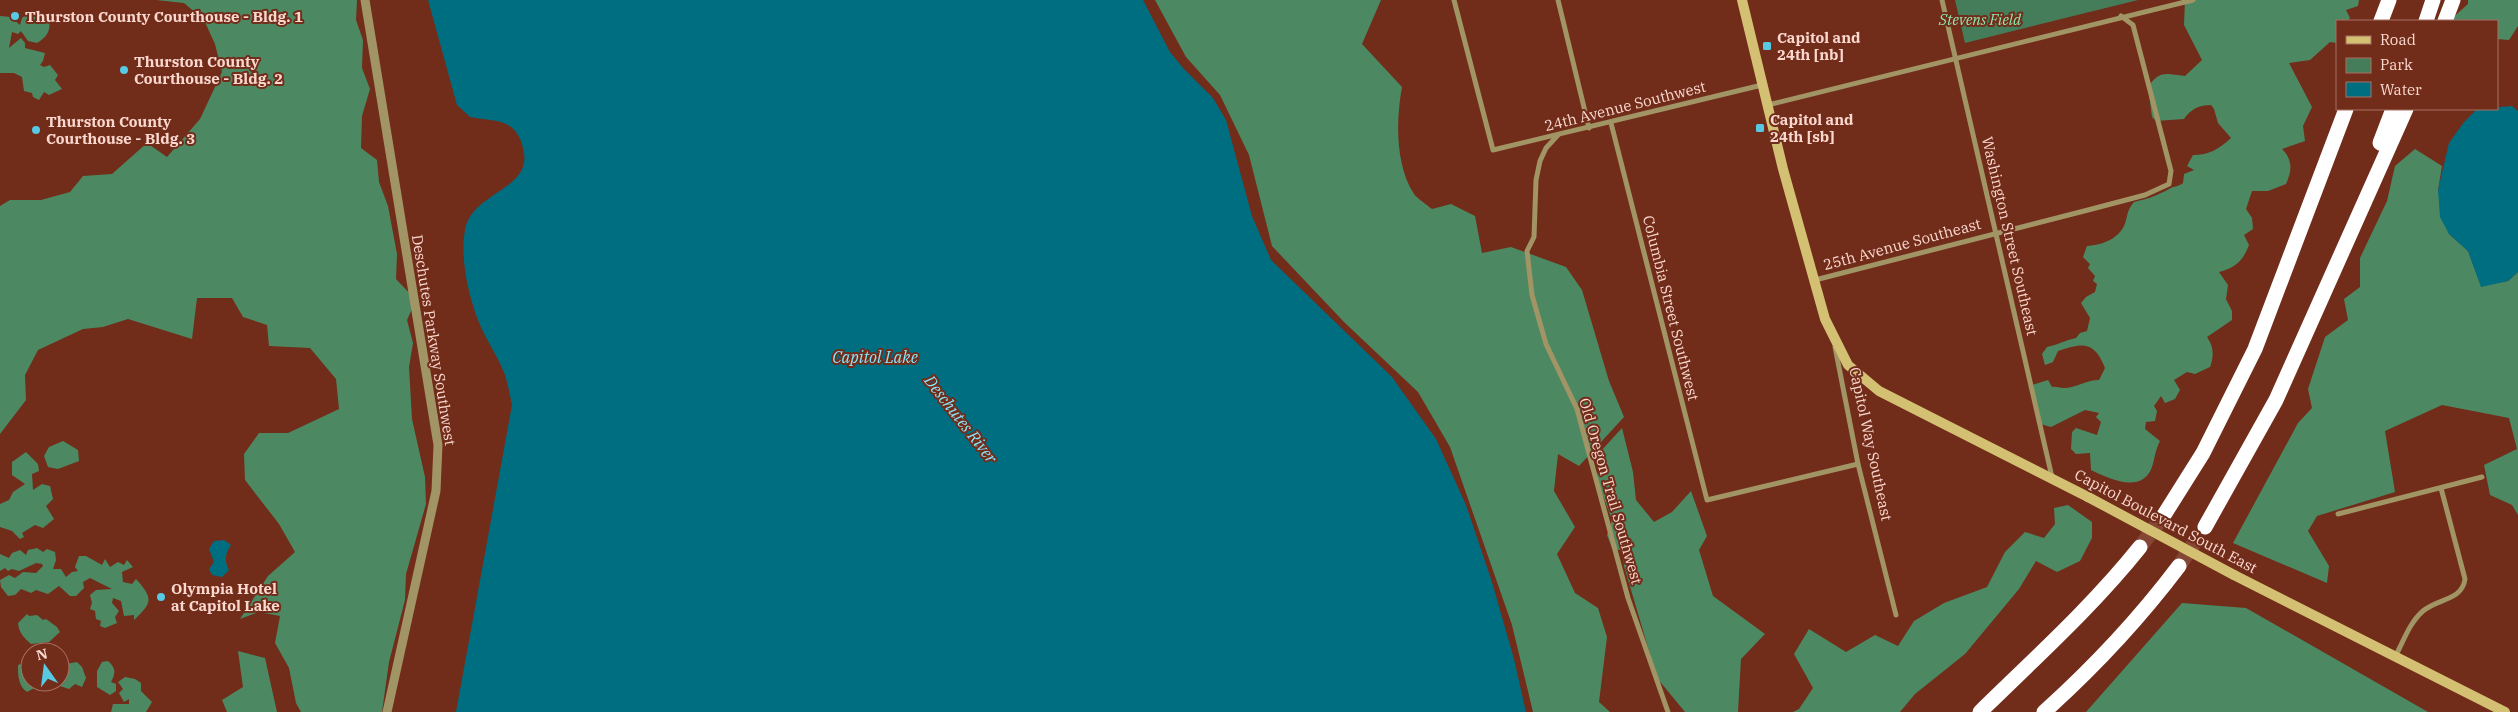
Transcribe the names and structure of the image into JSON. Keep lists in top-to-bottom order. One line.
{"streets":{"main road":["Capitol Way Southeast","Capitol Boulevard South East"],"street":["24th Avenue Southwest","Washington Street Southeast","25th Avenue Southeast","Columbia Street Southwest","Deschutes Parkway Southwest","Old Oregon Trail Southwest"]},"crossings":[["24th Avenue Southwest","Columbia Street Southwest"],["24th Avenue Southwest","Capitol Way Southeast"],["24th Avenue Southwest","Old Oregon Trail Southwest"],["Washington Street Southeast","25th Avenue Southeast"],["Washington Street Southeast","Capitol Boulevard South East"],["25th Avenue Southeast","Capitol Way Southeast"],["Columbia Street Southwest","Capitol Way Southeast"],["Capitol Way Southeast","Capitol Boulevard South East"]],"water":["Capitol Lake","Deschutes River"],"parks":["Stevens Field"],"places":{"other":["Thurston County Courthouse - Bldg. 1","Thurston County Courthouse - Bldg. 2","Thurston County Courthouse - Bldg. 3","Olympia Hotel at Capitol Lake"],"transit":["Capitol and 24th [nb]","Capitol and 24th [sb]"]},"legend":["Road","Park","Water"],"north":"top"}
